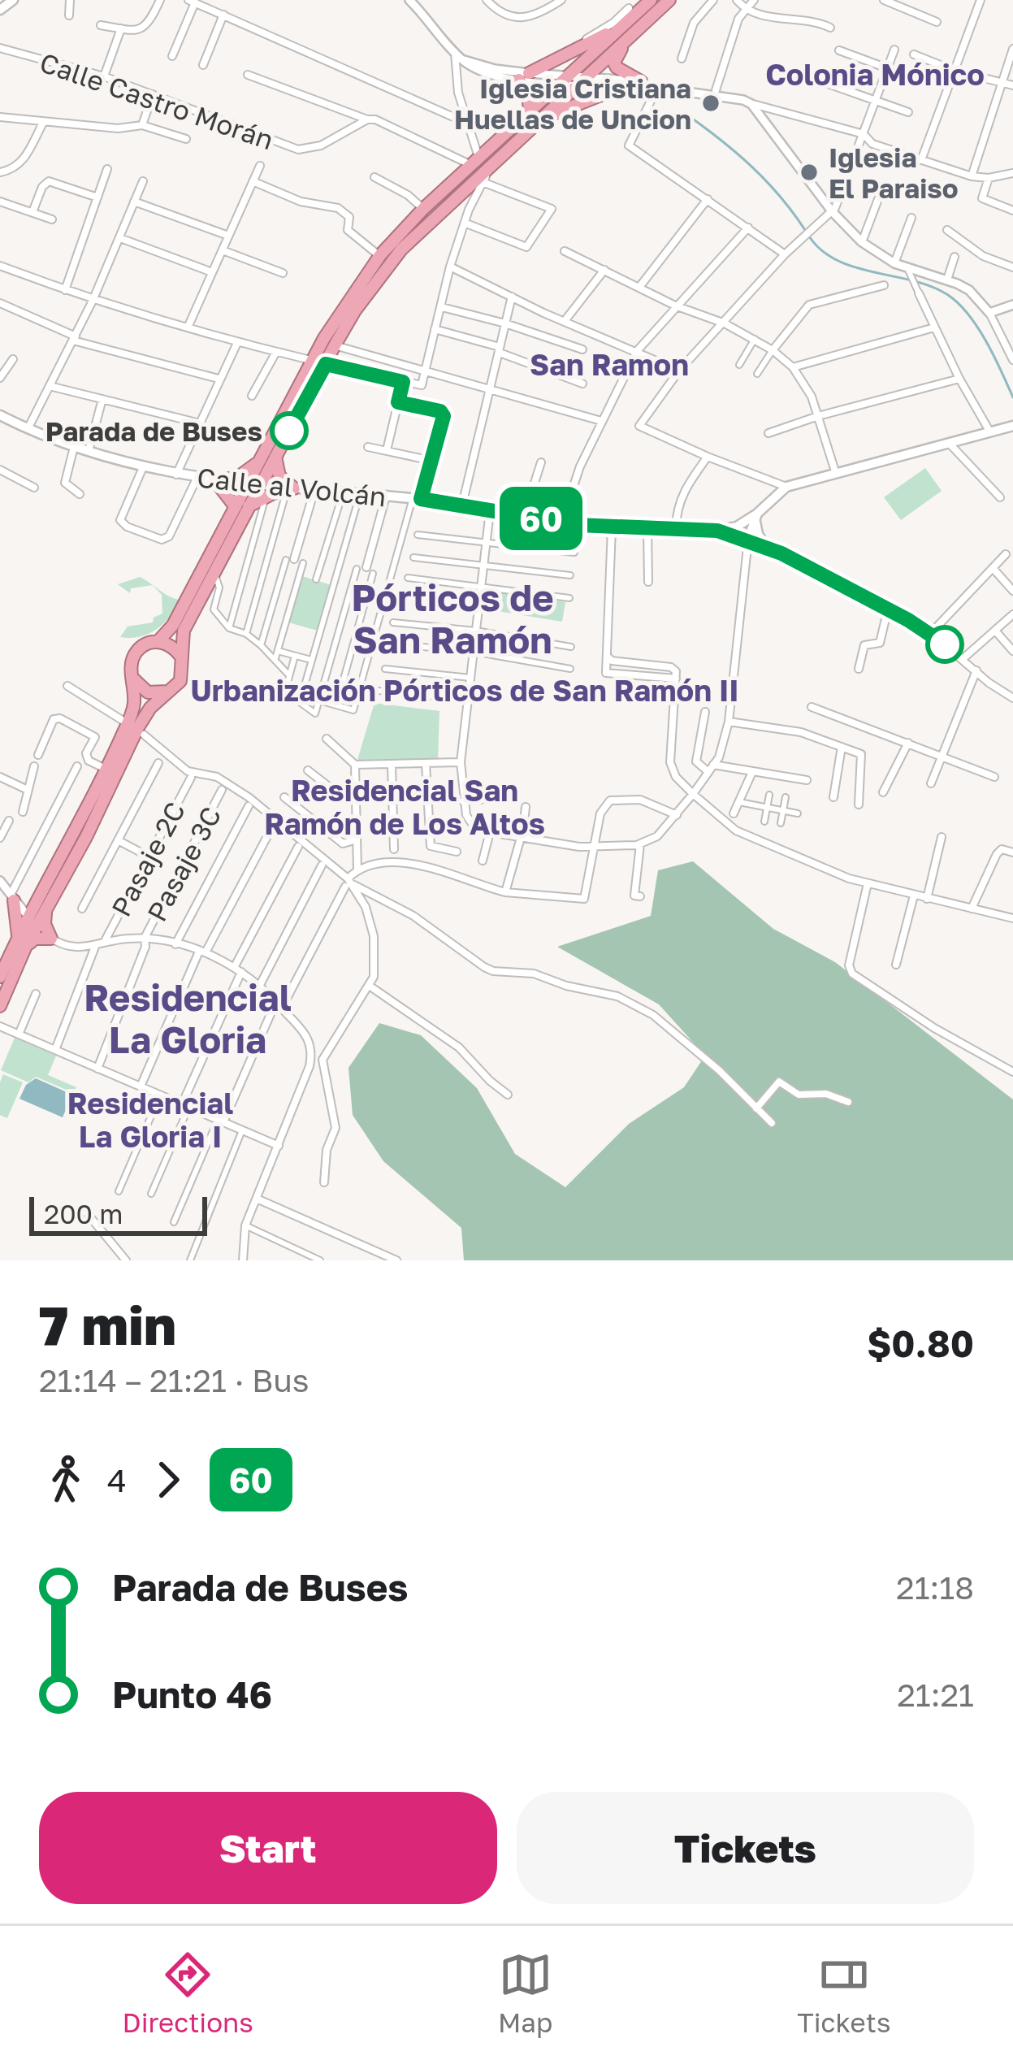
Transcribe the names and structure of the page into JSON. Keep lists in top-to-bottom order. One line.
{"streets":{"main road":["Calle al Volcán"],"street":["Calle Castro Morán","Pasaje 2C","Pasaje 3C"]},"districts":["Colonia Mónico","San Ramon","Pórticos de San Ramón","Urbanización Pórticos de San Ramón II","Residencial San Ramón de Los Altos","Residencial La Gloria","Residencial La Gloria I"],"places":["Iglesia Cristiana Huellas de Uncion","Iglesia El Paraiso","Parada de Buses"],"lines":["bus line 60"],"scale_bar":"200 m","page":{"on_map":"60","scale":"200 m","heading":["7 min","21:14 – 21:21 · Bus","$0.80"],"legs":["4","60"],"list":[{"name":"Parada de Buses","value":"21:18"},{"name":"Punto 46","value":"21:21"}],"buttons":["Start","Tickets"],"tabs":["Directions","Map","Tickets"]}}
